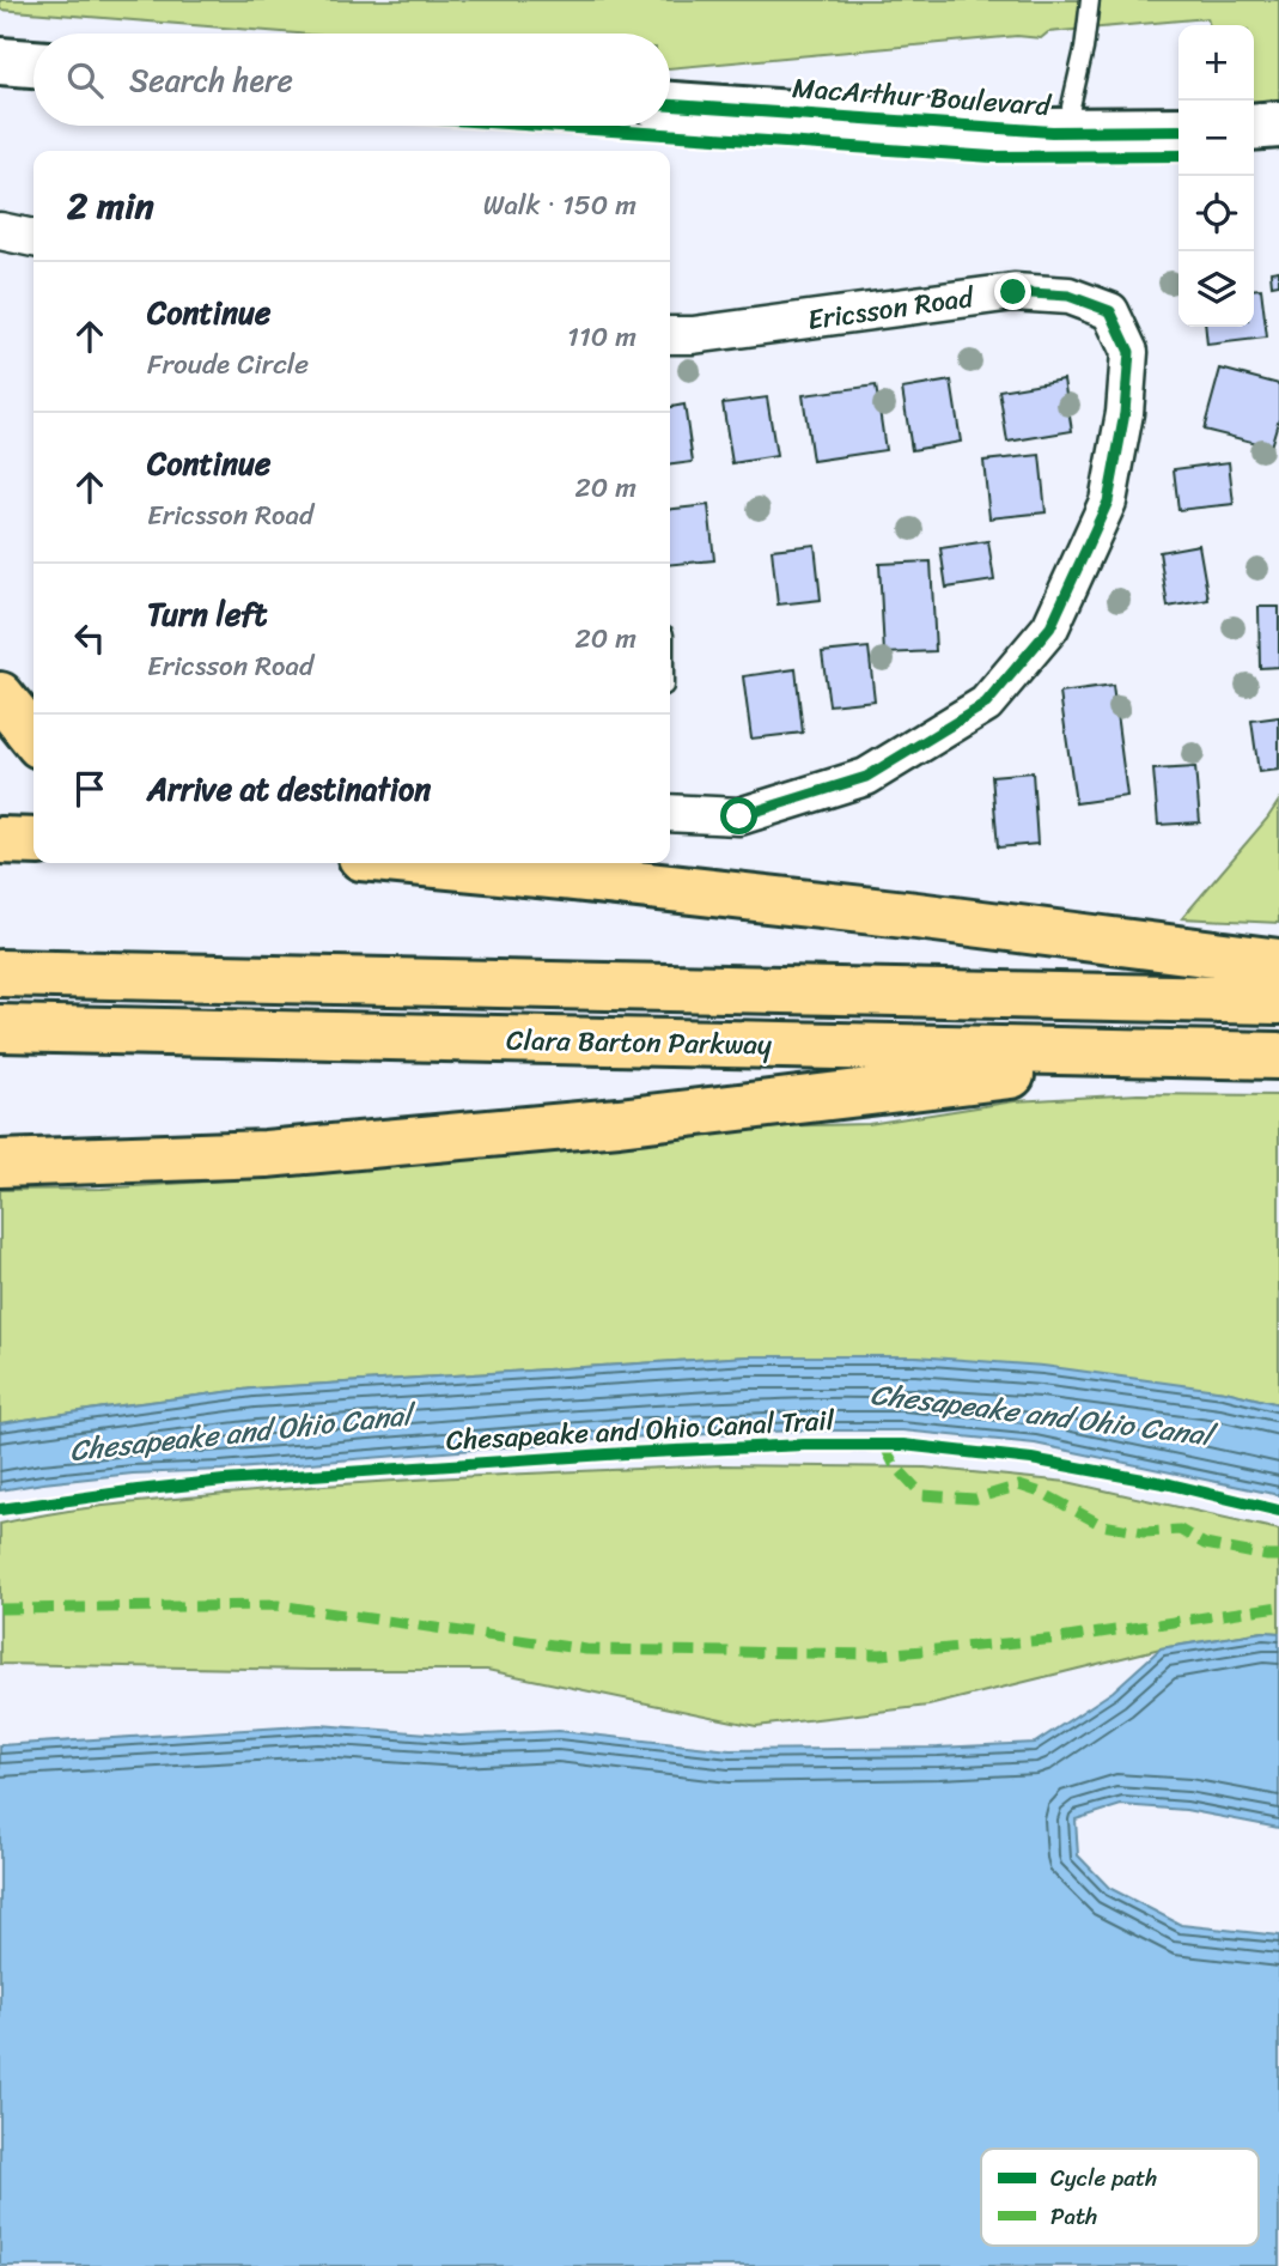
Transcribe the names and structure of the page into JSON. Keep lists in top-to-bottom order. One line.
{"streets":{"main road":["MacArthur Boulevard","Clara Barton Parkway"],"street":["Ericsson Road"],"cycle path":["Chesapeake and Ohio Canal Trail"]},"water":["Chesapeake and Ohio Canal"],"legend":["Cycle path","Path"],"page":{"map_buttons":["+","−"],"search":"Search here","heading":["2 min","Walk · 150 m"],"list":[["Continue","Froude Circle","110 m"],["Continue","Ericsson Road","20 m"],["Turn left","Ericsson Road","20 m"],"Arrive at destination"]}}
